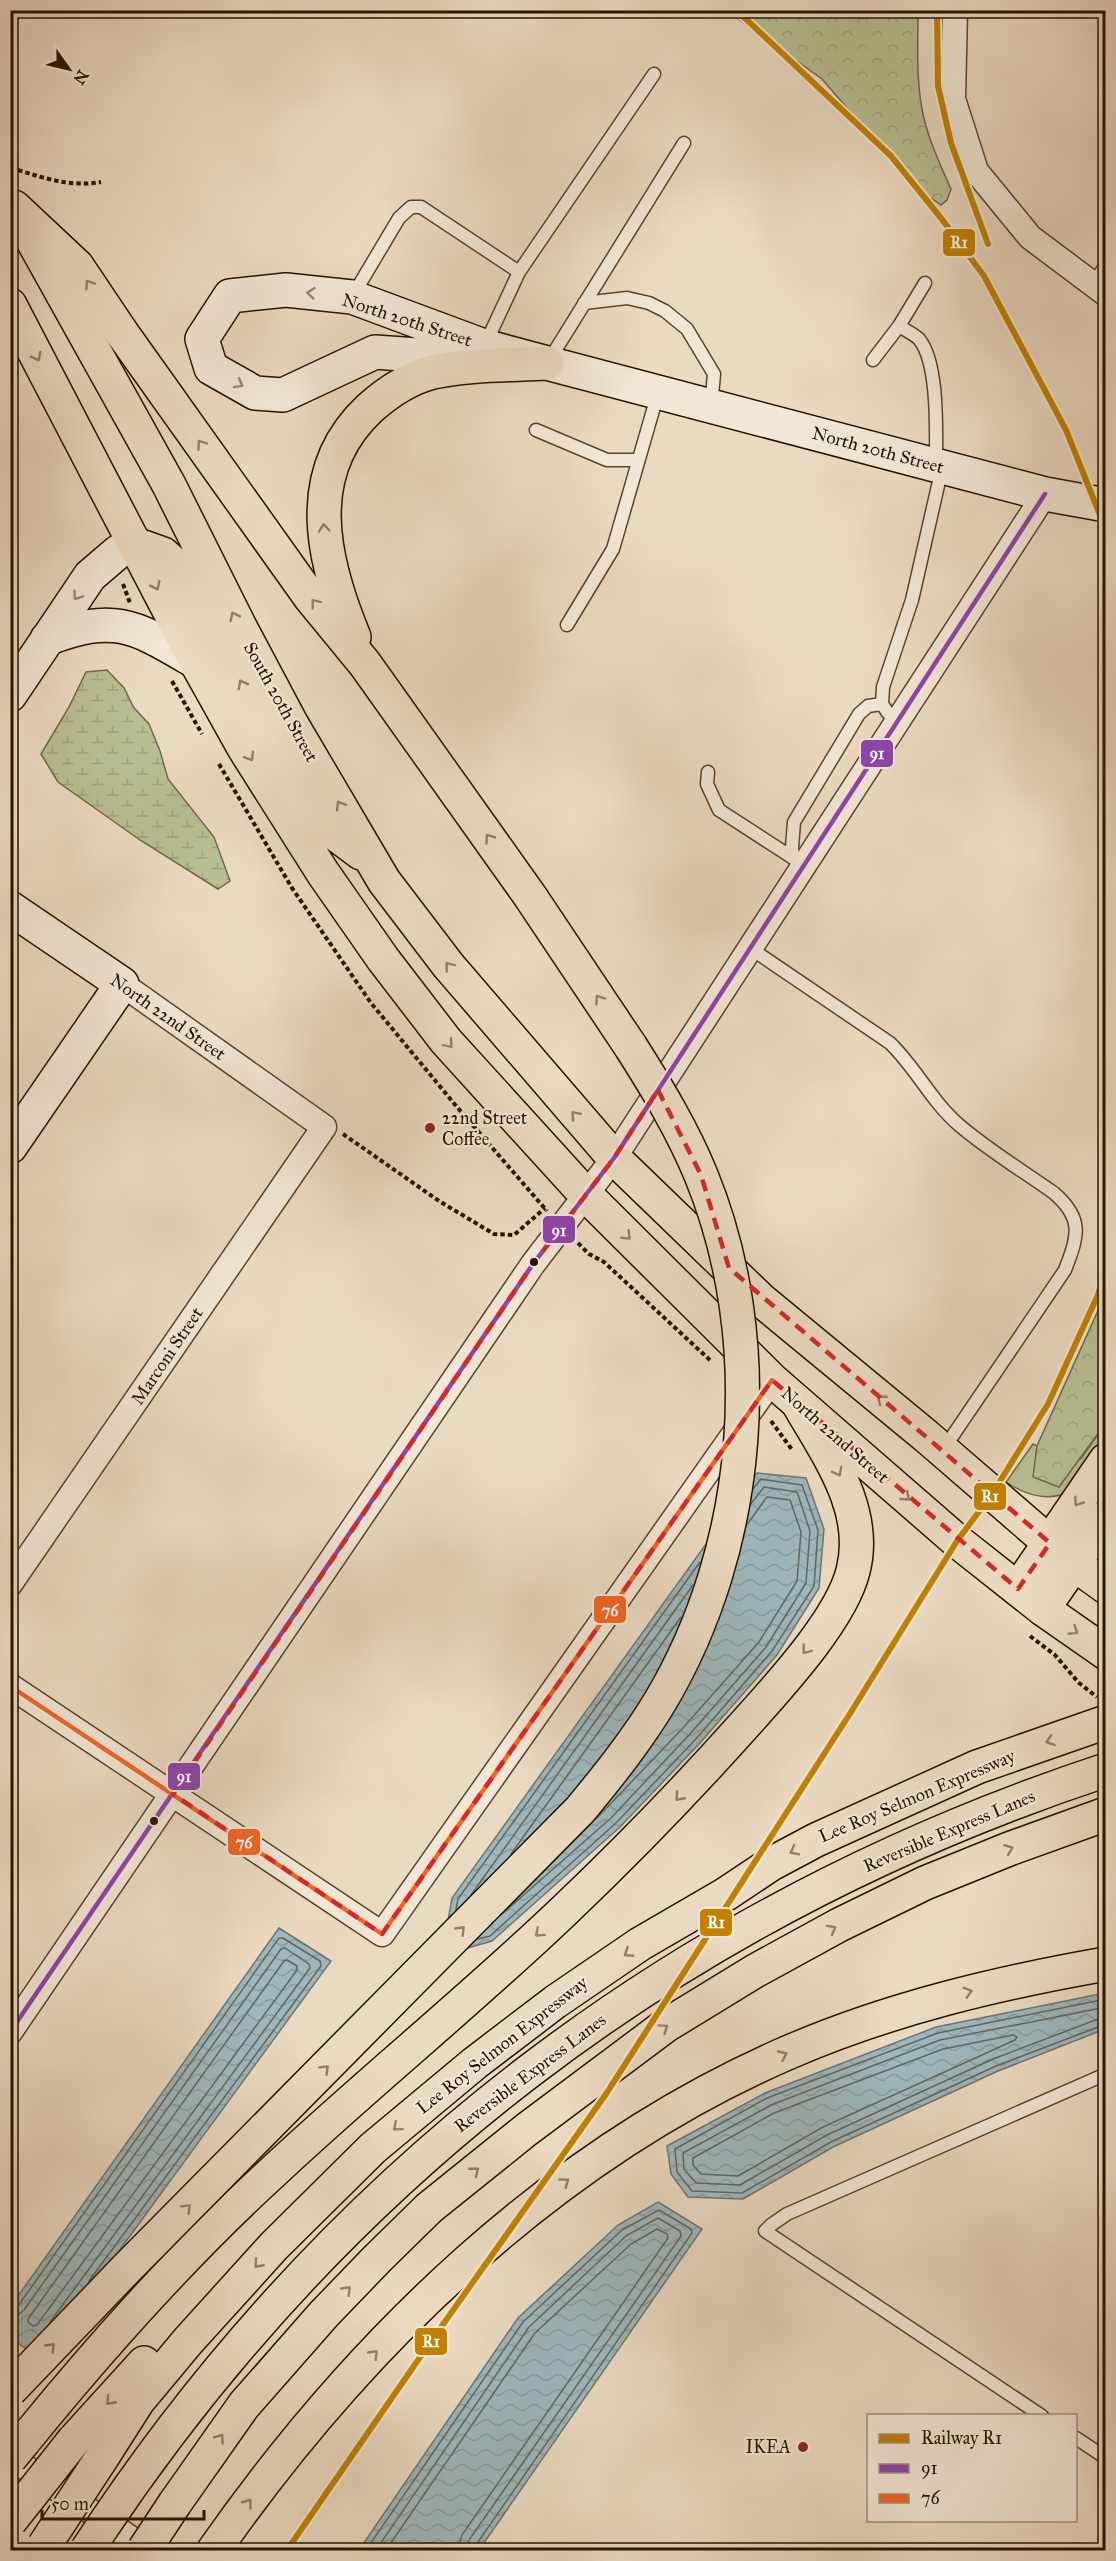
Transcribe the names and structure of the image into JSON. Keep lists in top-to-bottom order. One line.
{"streets":{"main road":["South 20th Street","North 22nd Street","Lee Roy Selmon Expressway","Reversible Express Lanes"],"street":["North 20th Street","Marconi Street"]},"crossings":[["North 22nd Street","Marconi Street"]],"places":["22nd Street Coffee","IKEA"],"lines":["rail line R1","transit line 91","transit line 76"],"legend":["Railway R1","91","76"],"scale_bar":"50 m","north":"bottom right"}
